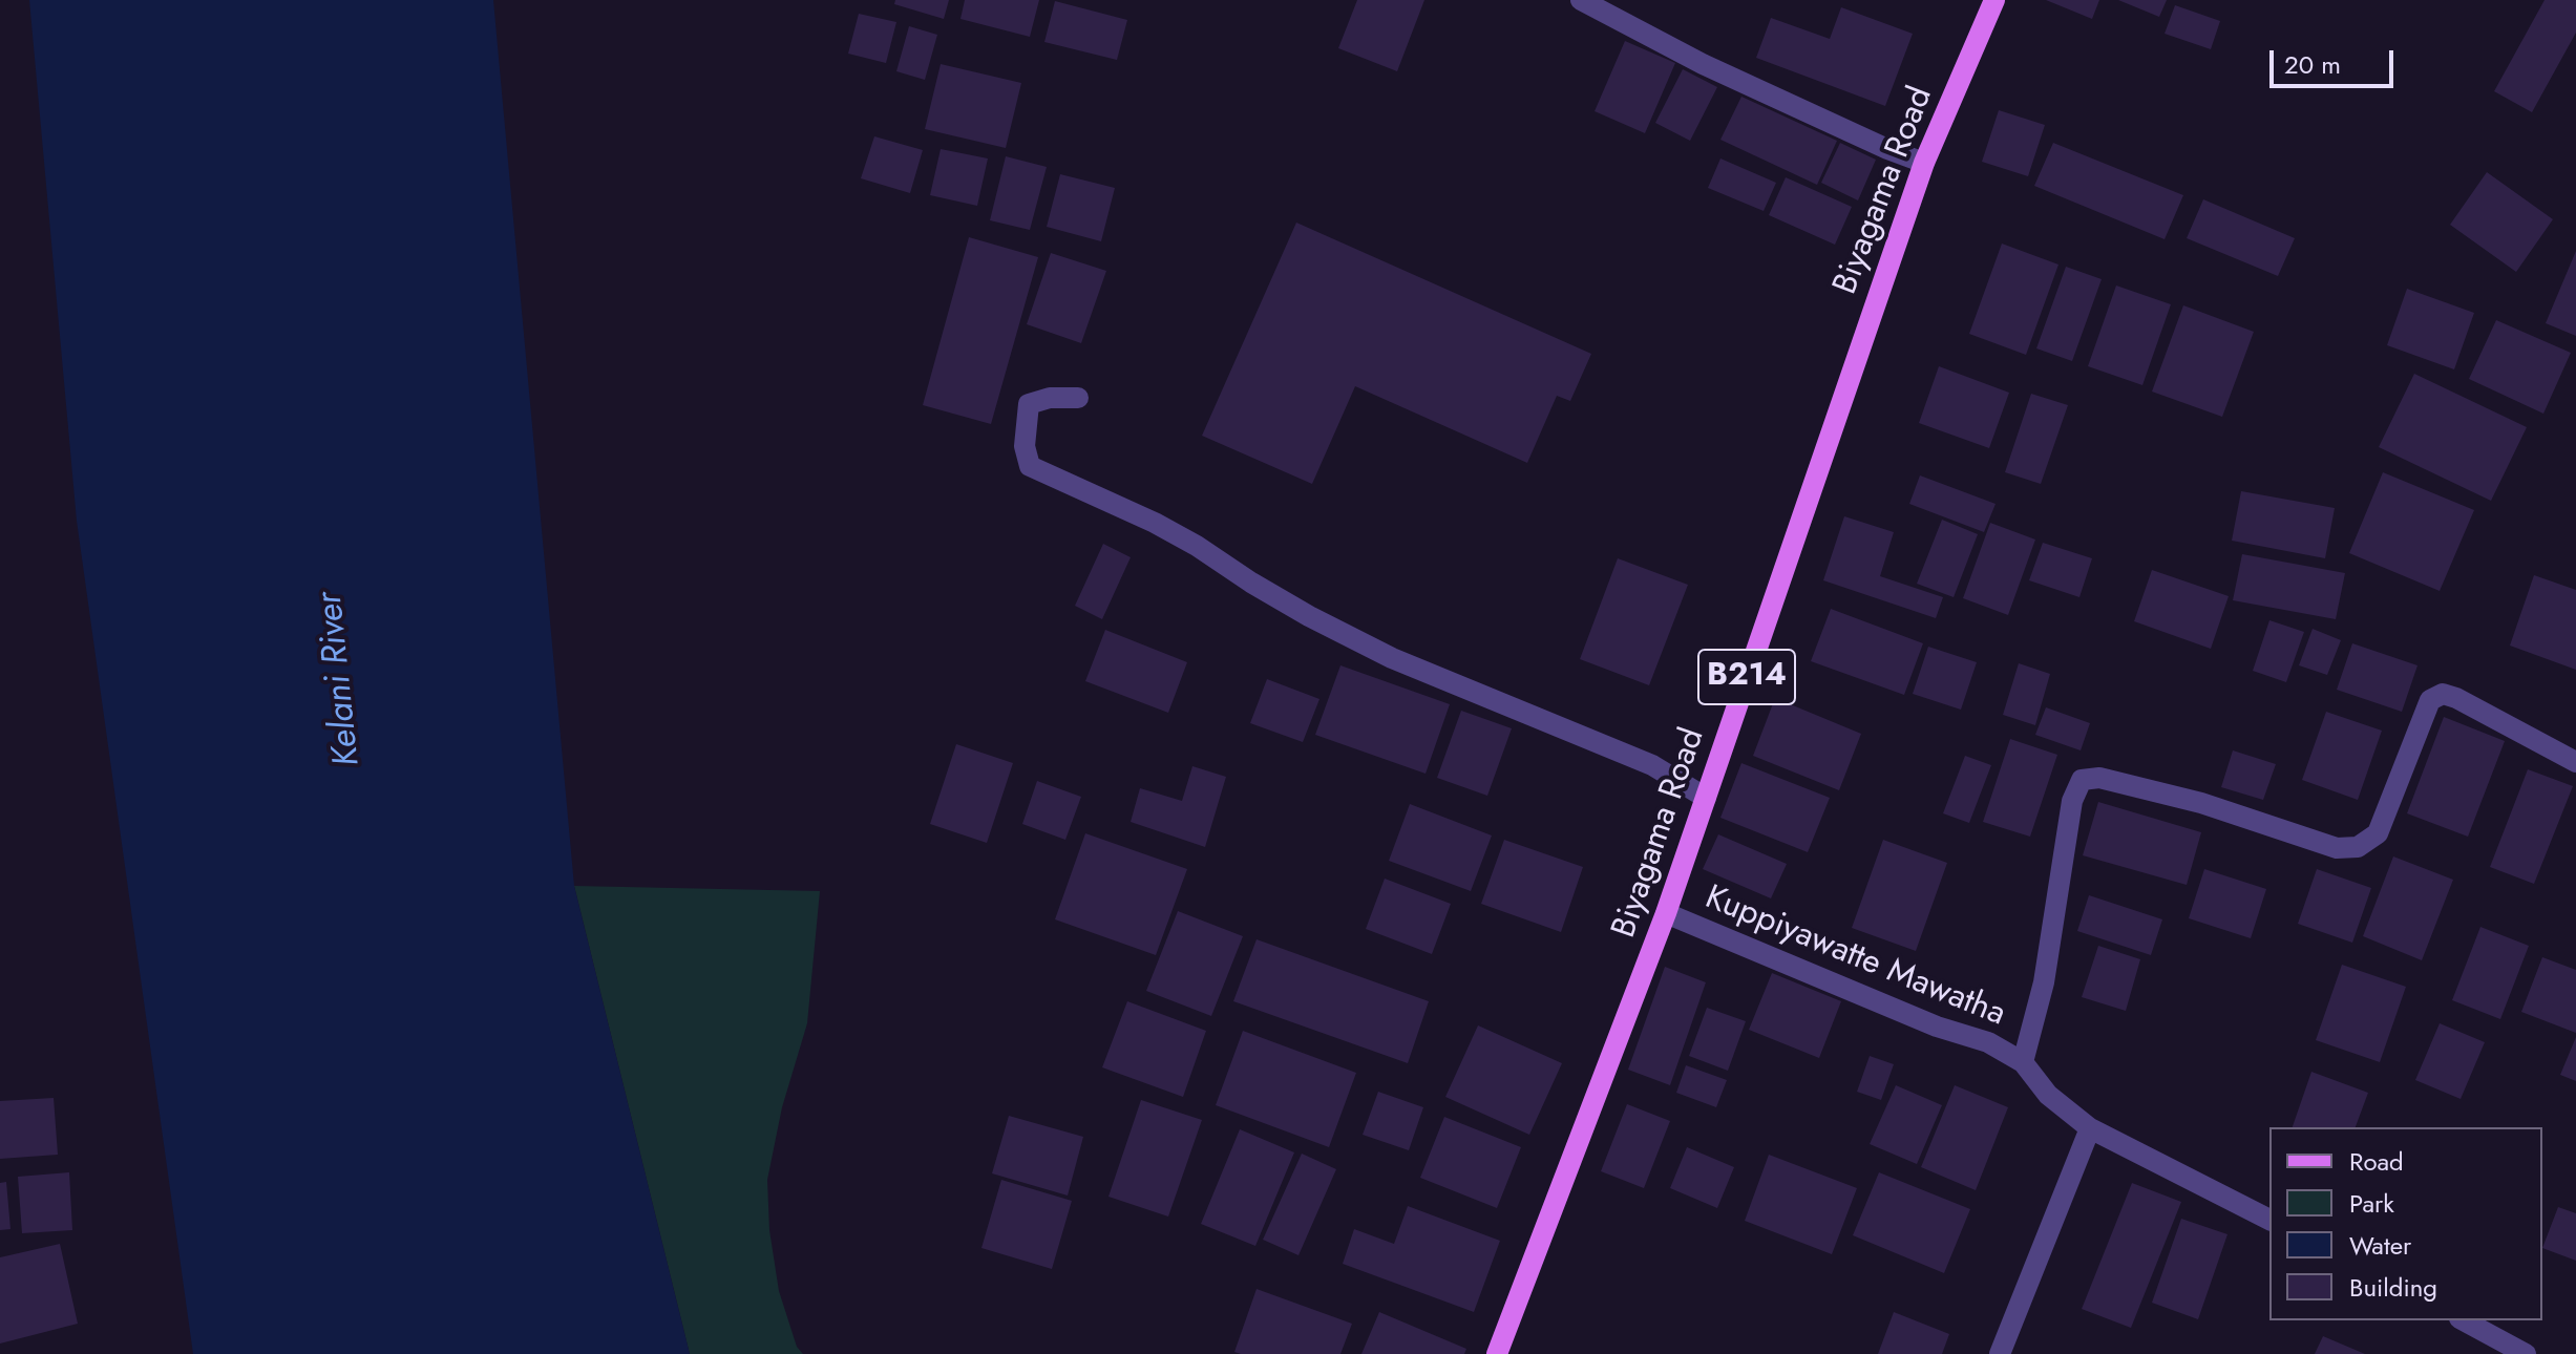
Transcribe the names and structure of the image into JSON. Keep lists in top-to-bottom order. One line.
{"streets":{"main road":["Biyagama Road","B214"],"street":["Kuppiyawatte Mawatha"]},"crossings":[["Biyagama Road","Kuppiyawatte Mawatha"]],"water":["Kelani River"],"legend":["Road","Park","Water","Building"],"scale_bar":"20 m"}
